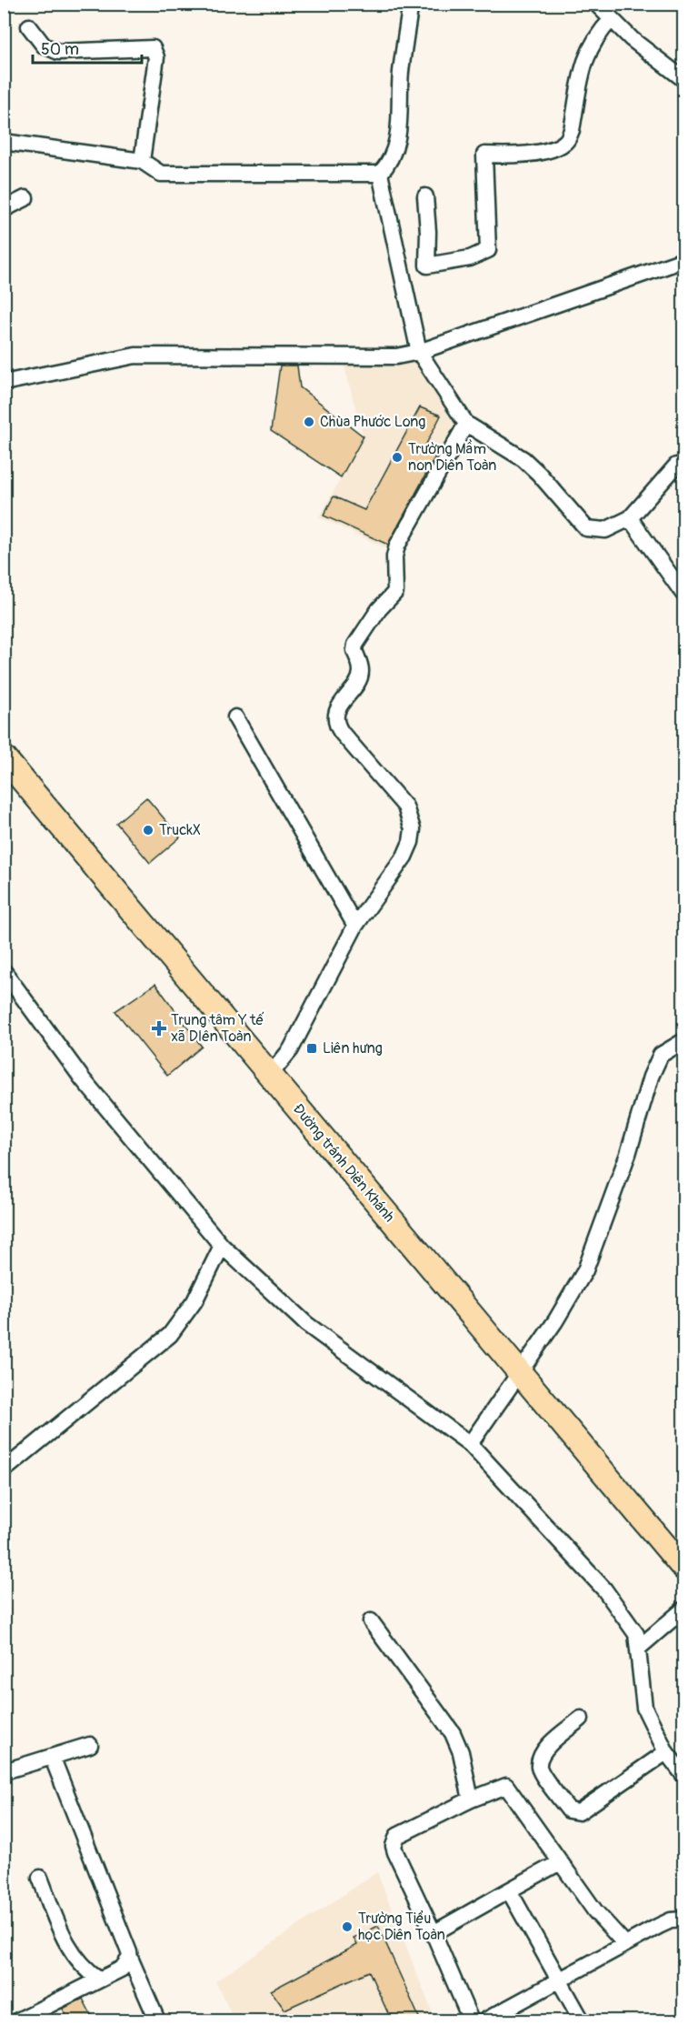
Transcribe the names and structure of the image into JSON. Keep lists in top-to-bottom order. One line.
{"streets":{"highway":["Đường tránh Diên Khánh"]},"places":{"other":["Chùa Phước Long","Trường Mầm non Diên Toàn","TruckX","Trường Tiểu học Diên Toàn"],"health":["Trung tâm Y tế xã DIên Toàn"],"transit":["Liên hưng"]},"scale_bar":"50 m"}
